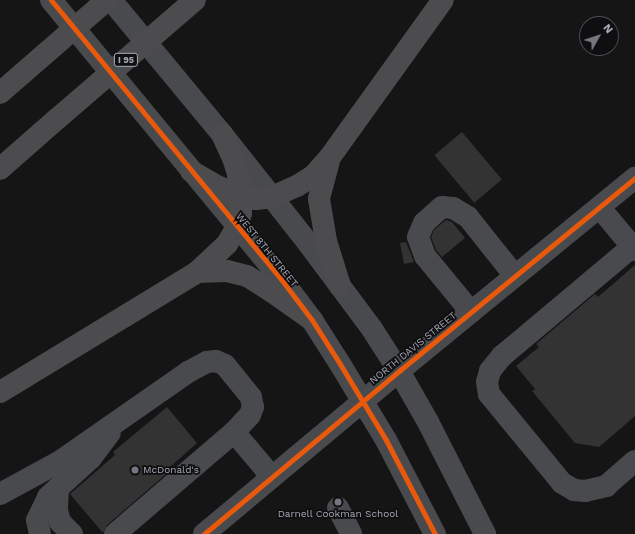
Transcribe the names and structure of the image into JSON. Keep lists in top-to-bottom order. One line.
{"streets":{"highway":["I 95"],"street":["WEST 8TH STREET","NORTH DAVIS STREET"]},"crossings":[["WEST 8TH STREET","NORTH DAVIS STREET"]],"places":["McDonald's","Darnell Cookman School"],"north":"top right"}
